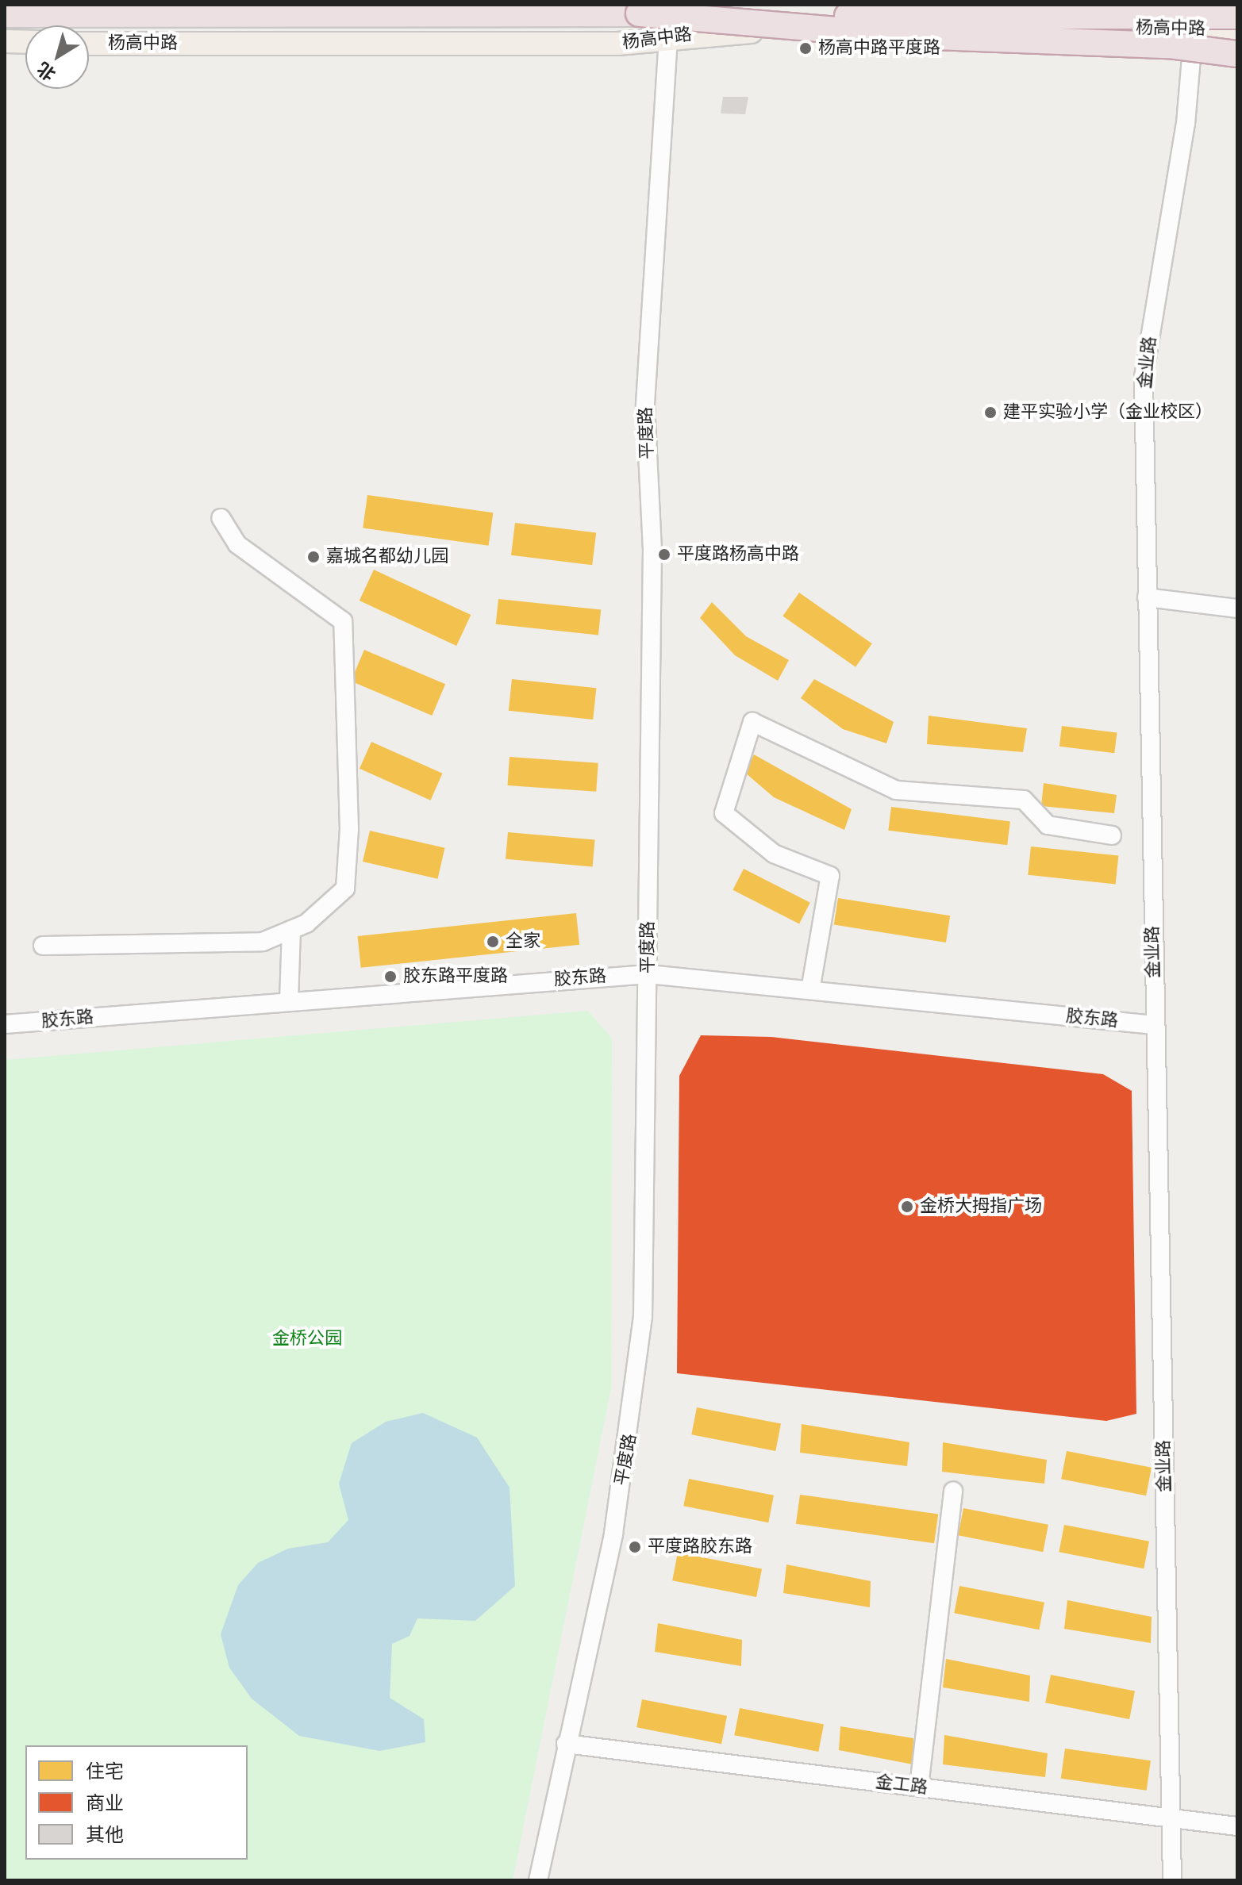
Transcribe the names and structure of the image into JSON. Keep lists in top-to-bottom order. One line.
{"streets":{"highway":["杨高中路"],"street":["金业路","平度路","胶东路","金工路"]},"crossings":[["杨高中路","金业路"],["杨高中路","平度路"],["金业路","胶东路"],["金业路","金工路"],["平度路","胶东路"],["平度路","金工路"]],"parks":["金桥公园"],"places":["杨高中路平度路","建平实验小学（金业校区）","平度路杨高中路","嘉城名都幼儿园","全家","胶东路平度路","金桥大拇指广场","平度路胶东路"],"legend":["住宅","商业","其他"],"north":"bottom left"}
